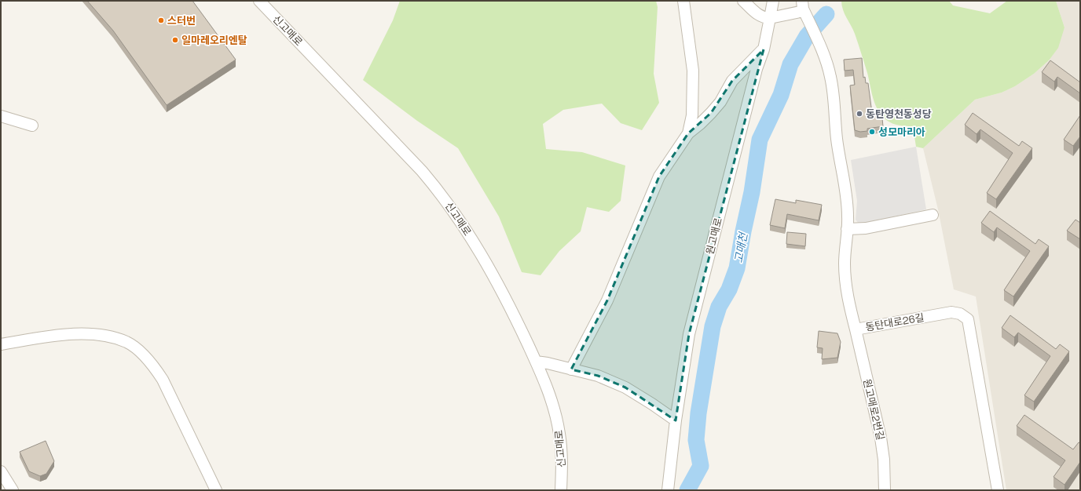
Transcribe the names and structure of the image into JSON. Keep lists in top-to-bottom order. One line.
{"streets":{"street":["신고매로","원고매로","동탄대로26길","원고매로2번길"]},"crossings":[["동탄대로26길","원고매로2번길"]],"water":["고매천"],"places":["스터번","일마레오리엔탈","동탄영천동성당","성모마리아"]}
